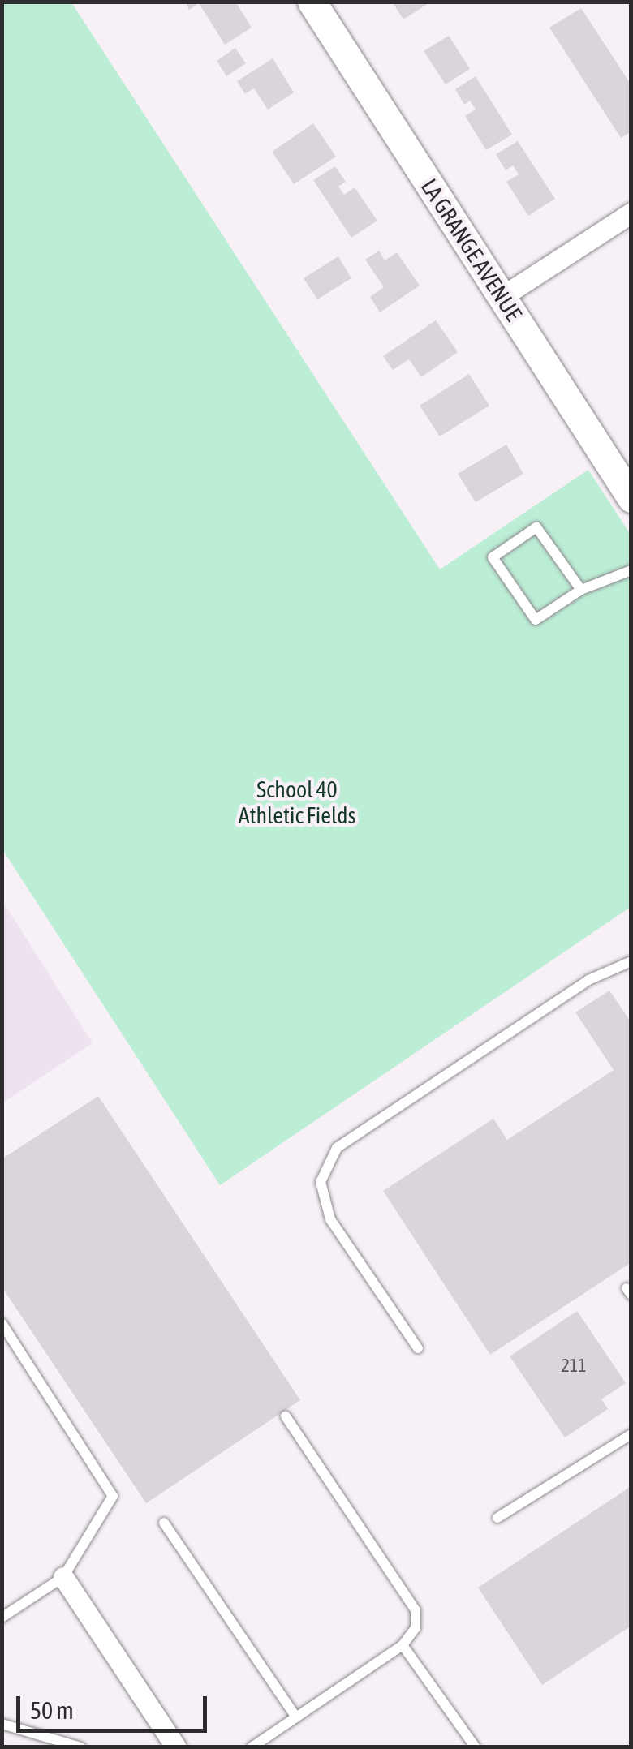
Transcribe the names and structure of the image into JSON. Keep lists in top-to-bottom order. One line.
{"streets":{"street":["LA GRANGE AVENUE"]},"parks":["School 40 Athletic Fields"],"house_numbers":["211"],"scale_bar":"50 m"}
